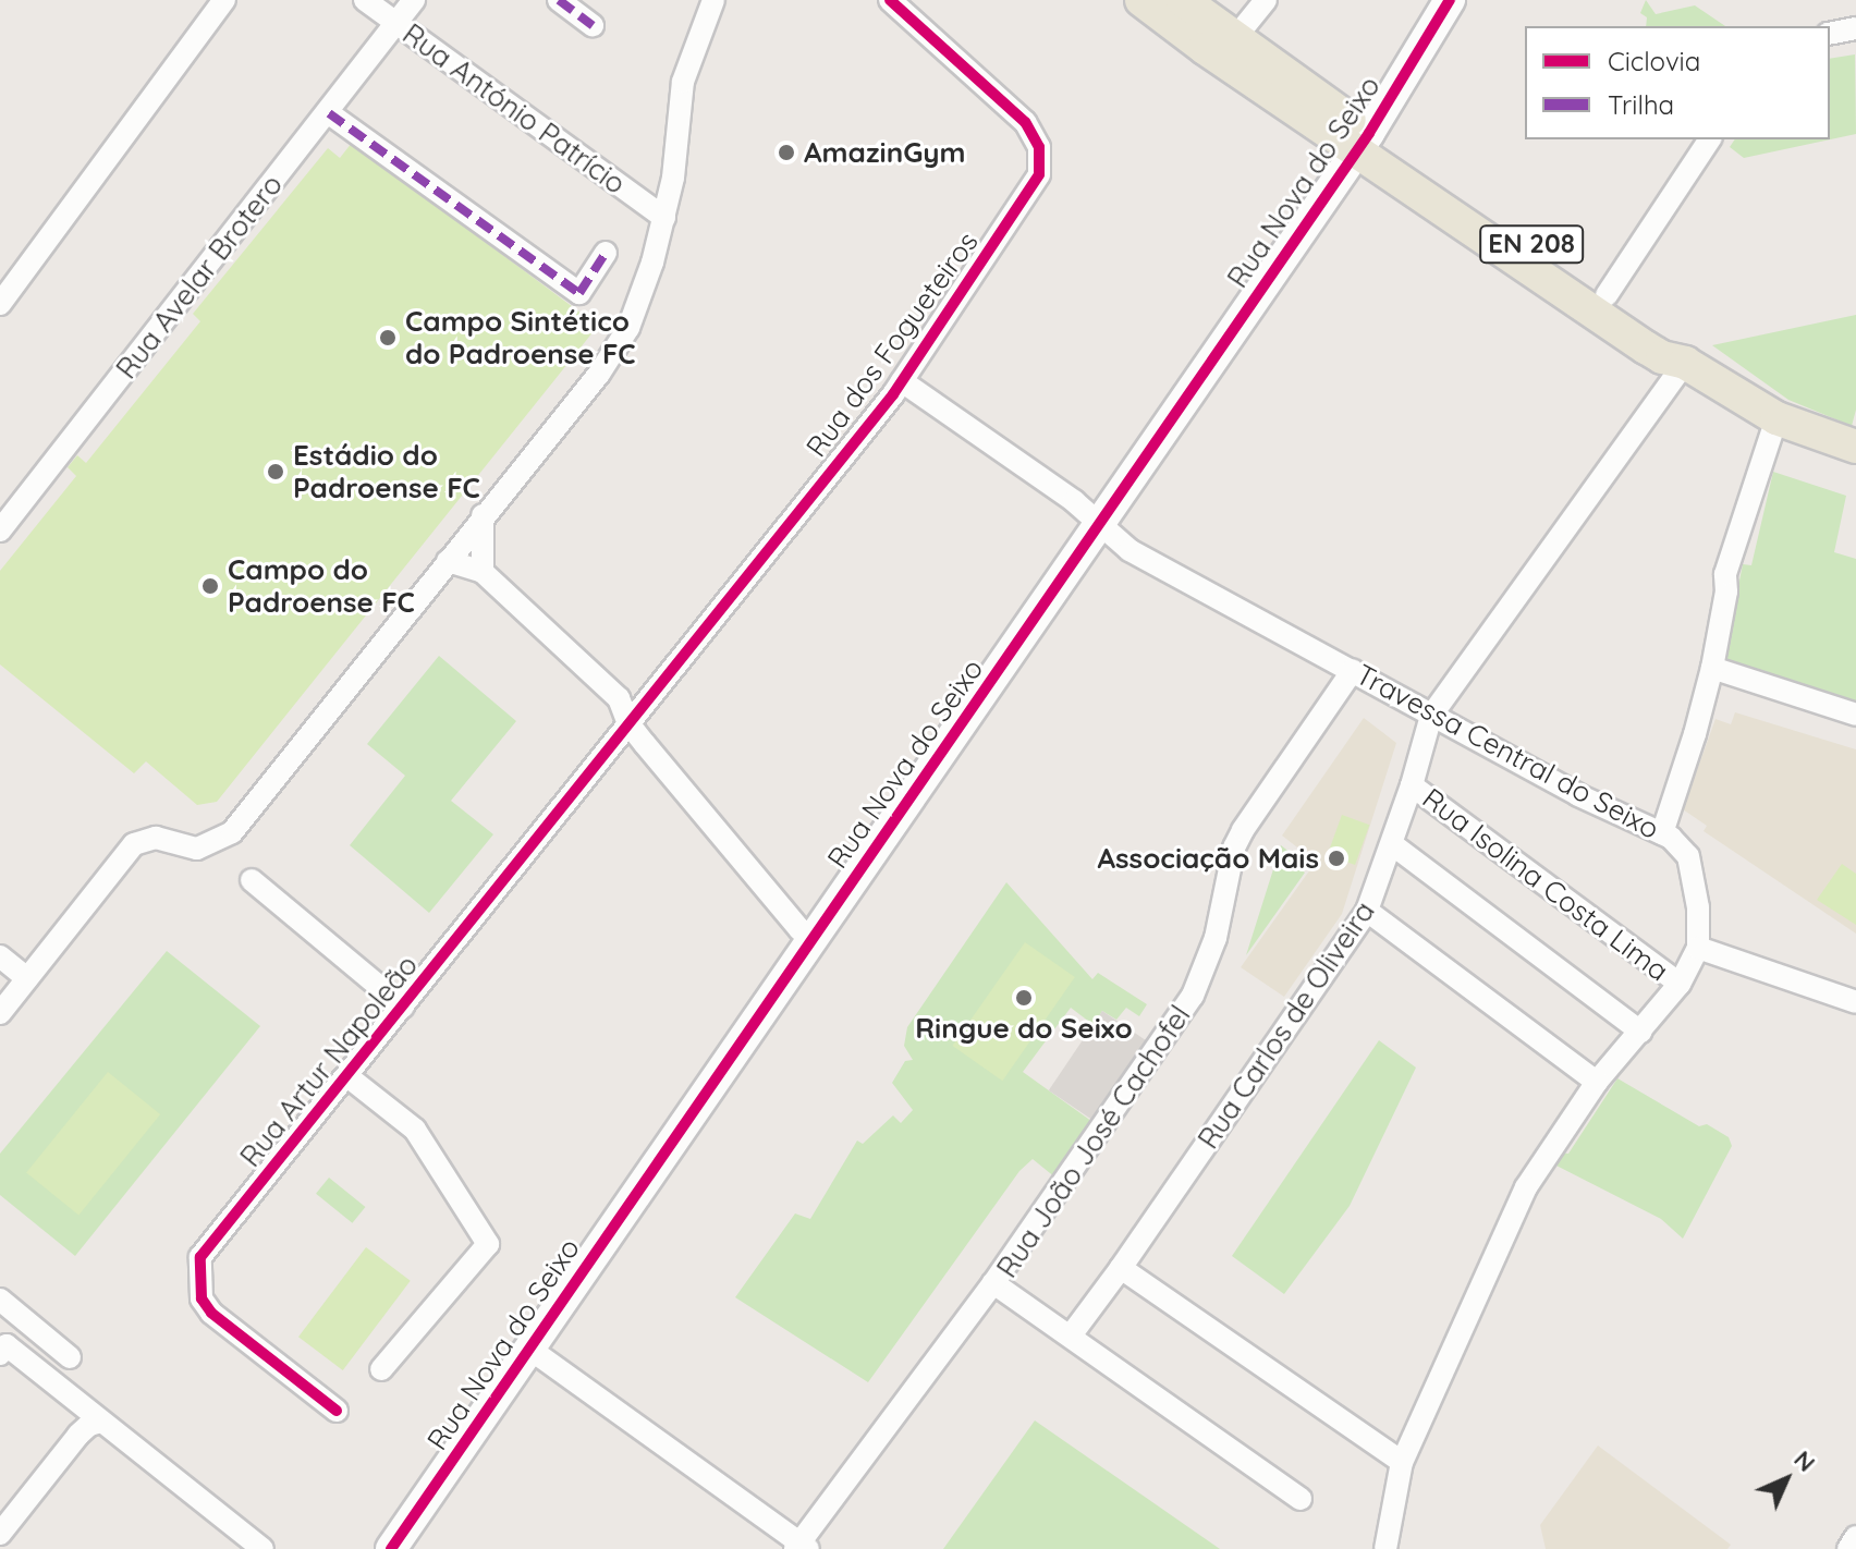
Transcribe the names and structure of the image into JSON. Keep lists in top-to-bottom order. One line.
{"streets":{"main road":["Rua Nova do Seixo","EN 208"],"street":["Rua António Patrício","Rua Avelar Brotero","Rua dos Fogueteiros","Travessa Central do Seixo","Rua Isolina Costa Lima","Rua Carlos de Oliveira","Rua Artur Napoleão","Rua João José Cachofel"]},"crossings":[["Rua António Patrício","Rua Avelar Brotero"],["Rua Nova do Seixo","EN 208"],["Rua Nova do Seixo","Travessa Central do Seixo"],["Rua dos Fogueteiros","Travessa Central do Seixo"],["Rua dos Fogueteiros","Rua Artur Napoleão"],["Travessa Central do Seixo","Rua Isolina Costa Lima"],["Travessa Central do Seixo","Rua Carlos de Oliveira"],["Travessa Central do Seixo","Rua João José Cachofel"],["Rua Isolina Costa Lima","Rua Carlos de Oliveira"],["Rua Carlos de Oliveira","Rua João José Cachofel"]],"places":["AmazinGym","Campo Sintético do Padroense FC","Estádio do Padroense FC","Campo do Padroense FC","Associação Mais","Ringue do Seixo"],"legend":["Ciclovia","Trilha"],"north":"top right"}
